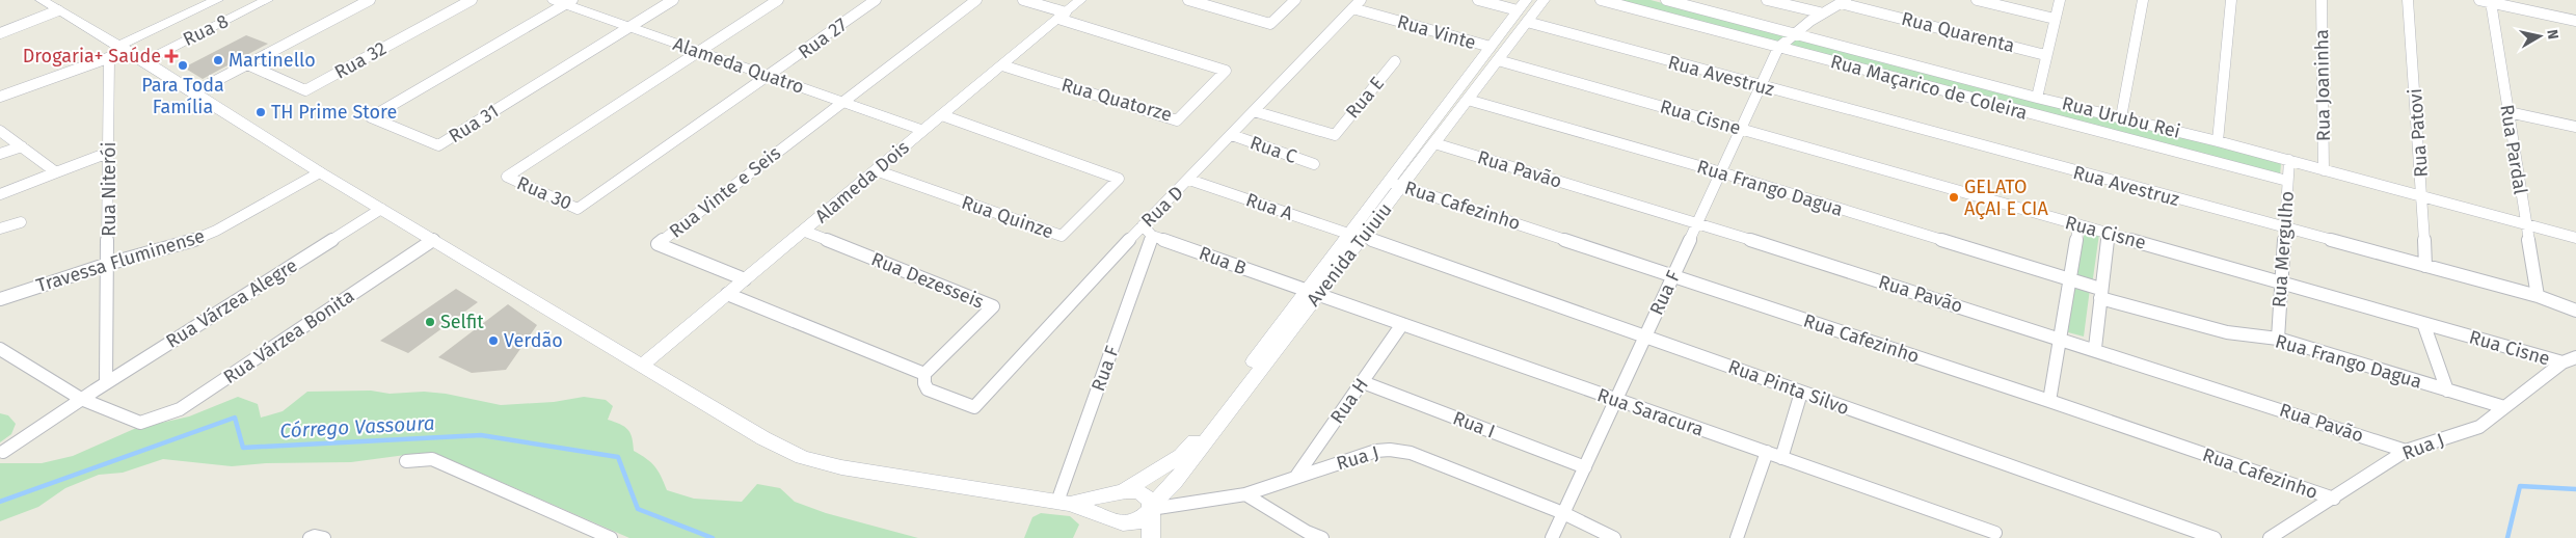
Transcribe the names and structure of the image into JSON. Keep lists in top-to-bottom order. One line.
{"streets":{"main road":["Rua 8","Alameda Quatro","Alameda Dois","Avenida Tuiuiu"],"street":["Rua Vinte","Rua Quarenta","Rua 27","Rua 32","Rua Avestruz","Rua Joaninha","Rua Maçarico de Coleira","Rua E","Rua Quatorze","Rua Cisne","Rua Urubu Rei","Rua 31","Rua Patovi","Rua C","Rua Pardal","Rua Pavão","Rua Frango Dagua","Rua Niterói","Rua Vinte e Seis","Rua 30","Rua Cafezinho","Rua D","Rua A","Rua Quinze","Rua Mergulho","Travessa Fluminense","Rua B","Rua Dezesseis","Rua F","Rua Várzea Alegre","Rua Várzea Bonita","Rua Pinta Silvo","Rua H","Rua Saracura","Rua I","Rua J"]},"crossings":[["Rua Vinte","Rua Cisne"],["Rua Vinte","Rua D"],["Rua Vinte","Avenida Tuiuiu"],["Rua Quarenta","Rua F"],["Rua 27","Alameda Quatro"],["Rua 27","Rua 30"],["Alameda Quatro","Rua 31"],["Alameda Quatro","Alameda Dois"],["Alameda Quatro","Rua Vinte e Seis"],["Alameda Quatro","Rua 30"],["Rua Avestruz","Rua Patovi"],["Rua Avestruz","Rua Pardal"],["Rua Avestruz","Rua Mergulho"],["Rua Avestruz","Avenida Tuiuiu"],["Rua Avestruz","Rua F"],["Rua Joaninha","Rua Urubu Rei"],["Rua Maçarico de Coleira","Rua Mergulho"],["Rua Maçarico de Coleira","Rua F"],["Rua E","Rua C"],["Rua Quatorze","Alameda Dois"],["Rua Cisne","Rua Mergulho"],["Rua Cisne","Avenida Tuiuiu"],["Rua Cisne","Rua F"],["Rua Cisne","Rua J"],["Rua Urubu Rei","Rua Patovi"],["Rua Urubu Rei","Rua Pardal"],["Rua Urubu Rei","Rua Mergulho"],["Rua Urubu Rei","Rua F"],["Rua C","Rua D"],["Rua Pavão","Avenida Tuiuiu"],["Rua Pavão","Rua F"],["Rua Pavão","Rua J"],["Alameda Dois","Rua Vinte e Seis"],["Alameda Dois","Rua Quinze"],["Alameda Dois","Rua Dezesseis"],["Rua Frango Dagua","Rua Mergulho"],["Rua Frango Dagua","Avenida Tuiuiu"],["Rua Frango Dagua","Rua F"],["Rua Frango Dagua","Rua J"],["Rua Niterói","Travessa Fluminense"],["Rua Niterói","Rua Várzea Alegre"],["Rua Cafezinho","Avenida Tuiuiu"],["Rua Cafezinho","Rua F"],["Rua Cafezinho","Rua J"],["Rua D","Rua A"],["Rua D","Rua B"],["Rua D","Rua Dezesseis"],["Rua A","Avenida Tuiuiu"],["Rua A","Rua Pinta Silvo"],["Avenida Tuiuiu","Rua B"],["Avenida Tuiuiu","Rua Pinta Silvo"],["Avenida Tuiuiu","Rua Saracura"],["Avenida Tuiuiu","Rua J"],["Rua B","Rua F"],["Rua B","Rua Saracura"],["Rua F","Rua Pinta Silvo"],["Rua F","Rua Saracura"],["Rua F","Rua I"],["Rua F","Rua J"],["Rua Várzea Alegre","Rua Várzea Bonita"],["Rua H","Rua Saracura"],["Rua H","Rua I"],["Rua H","Rua J"]],"water":["Córrego Vassoura"],"places":{"health":["Drogaria+ Saúde"],"other":["Martinello","Para Toda Família","TH Prime Store","GELATO AÇAI E CIA","Selfit","Verdão"]},"north":"right"}
